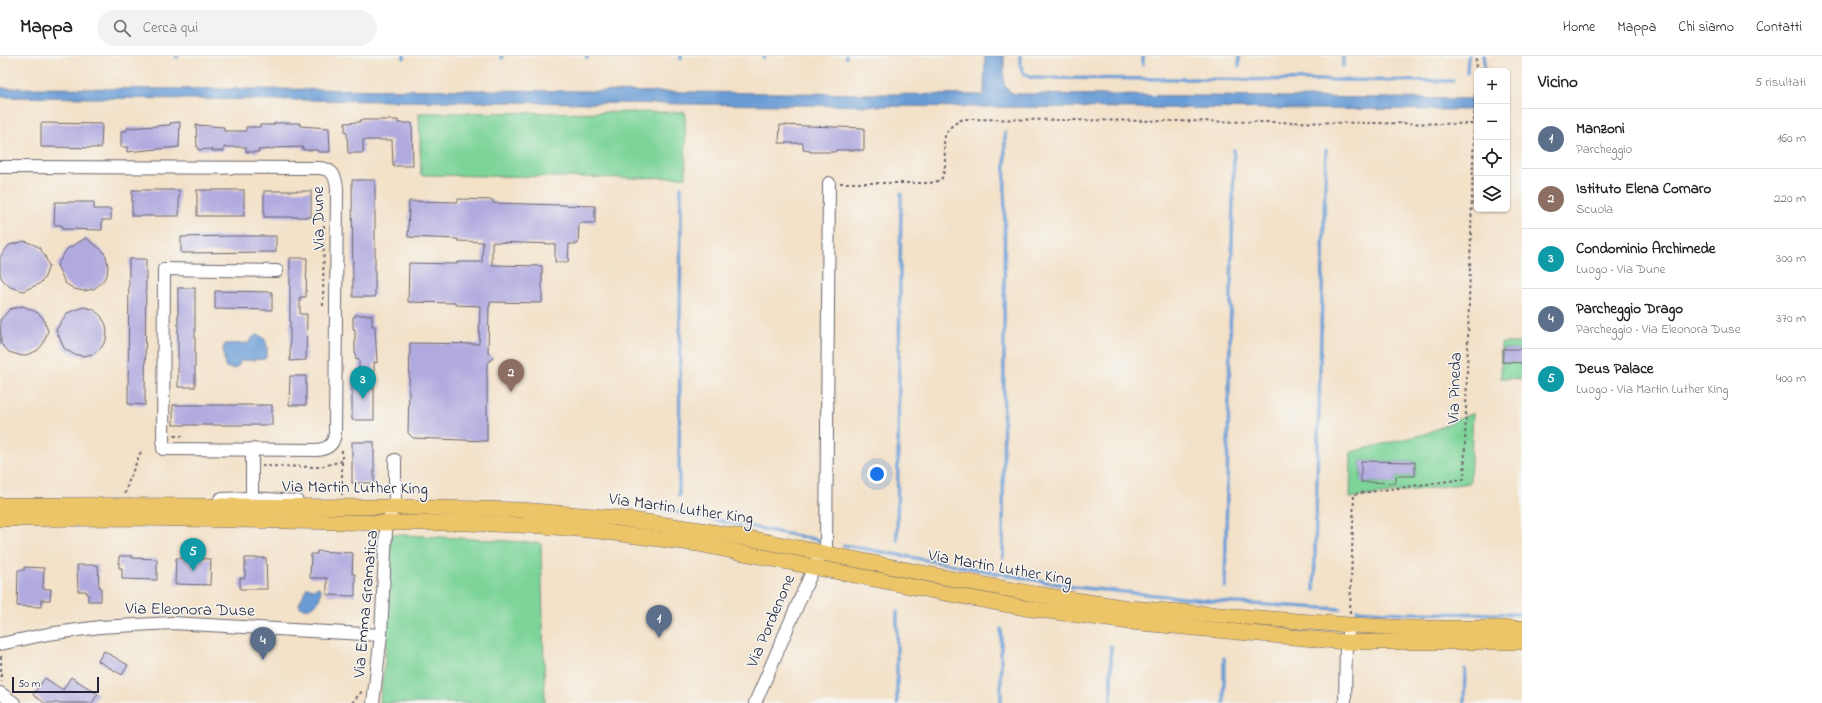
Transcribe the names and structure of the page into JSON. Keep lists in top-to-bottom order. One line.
{"streets":{"main road":["Via Martin Luther King"],"street":["Via Dune","Via Emma Gramatica","Via Eleonora Duse","Via Pordenone"],"path":["Via Pineda"]},"crossings":[["Via Pineda","Via Martin Luther King"],["Via Martin Luther King","Via Emma Gramatica"],["Via Martin Luther King","Via Pordenone"],["Via Emma Gramatica","Via Eleonora Duse"]],"scale_bar":"50 m","page":{"header":"Mappa","search":"Cerca qui","nav":["Home","Mappa","Chi siamo","Contatti"],"heading":["Vicino","5 risultati"],"map_buttons":["+","−"],"list":[{"mark":"1","name":"Manzoni","note":"Parcheggio","value":"160 m"},{"mark":"2","name":"Istituto Elena Cornaro","note":"Scuola","value":"220 m"},{"mark":"3","name":"Condominio Archimede","note":"Luogo · Via Dune","value":"300 m"},{"mark":"4","name":"Parcheggio Drago","note":"Parcheggio · Via Eleonora Duse","value":"370 m"},{"mark":"5","name":"Deus Palace","note":"Luogo · Via Martin Luther King","value":"400 m"}],"pins":["2","3","5","1","4"],"scale":"50 m"}}
